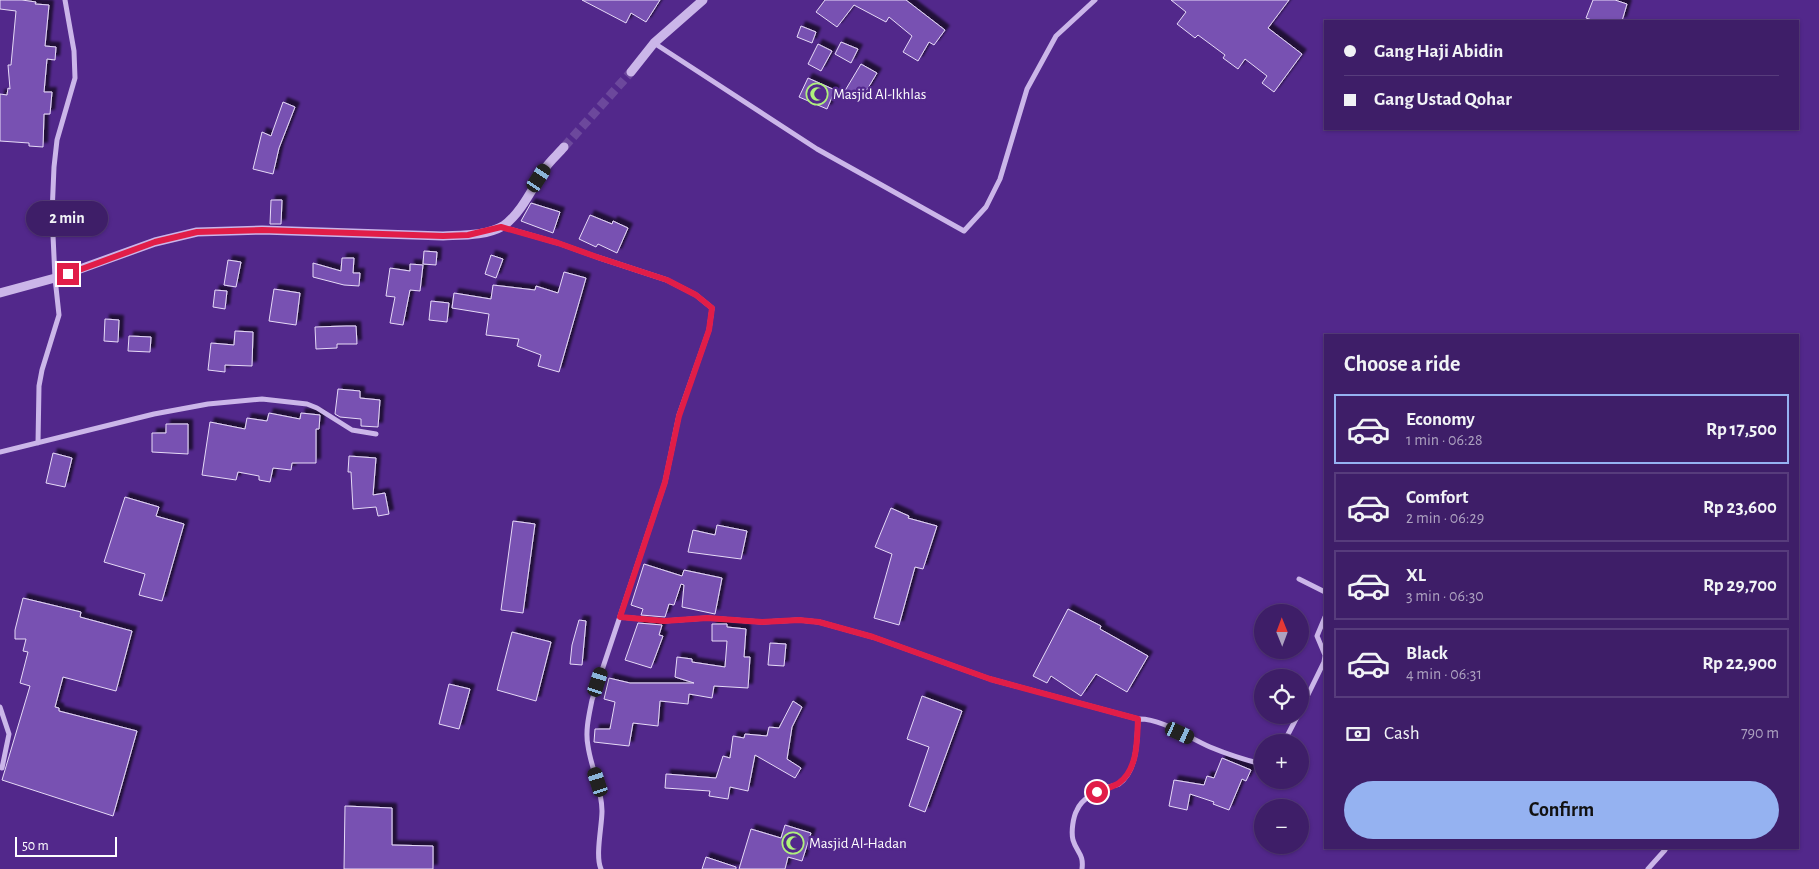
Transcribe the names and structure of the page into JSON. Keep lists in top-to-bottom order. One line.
{"places":{"mosque":["Masjid Al-Ikhlas","Masjid Al-Hadan"]},"scale_bar":"50 m","north":"top","page":{"banner":["Gang Haji Abidin","Gang Ustad Qohar"],"bubble":"2 min","heading":"Choose a ride","list":[{"name":"Economy","note":"1 min · 06:28","value":"Rp 17,500"},{"name":"Comfort","note":"2 min · 06:29","value":"Rp 23,600"},{"name":"XL","note":"3 min · 06:30","value":"Rp 29,700"},{"name":"Black","note":"4 min · 06:31","value":"Rp 22,900"}],"map_buttons":["+","−"],"pay":["Cash","790 m"],"buttons":"Confirm","scale":"50 m"}}
